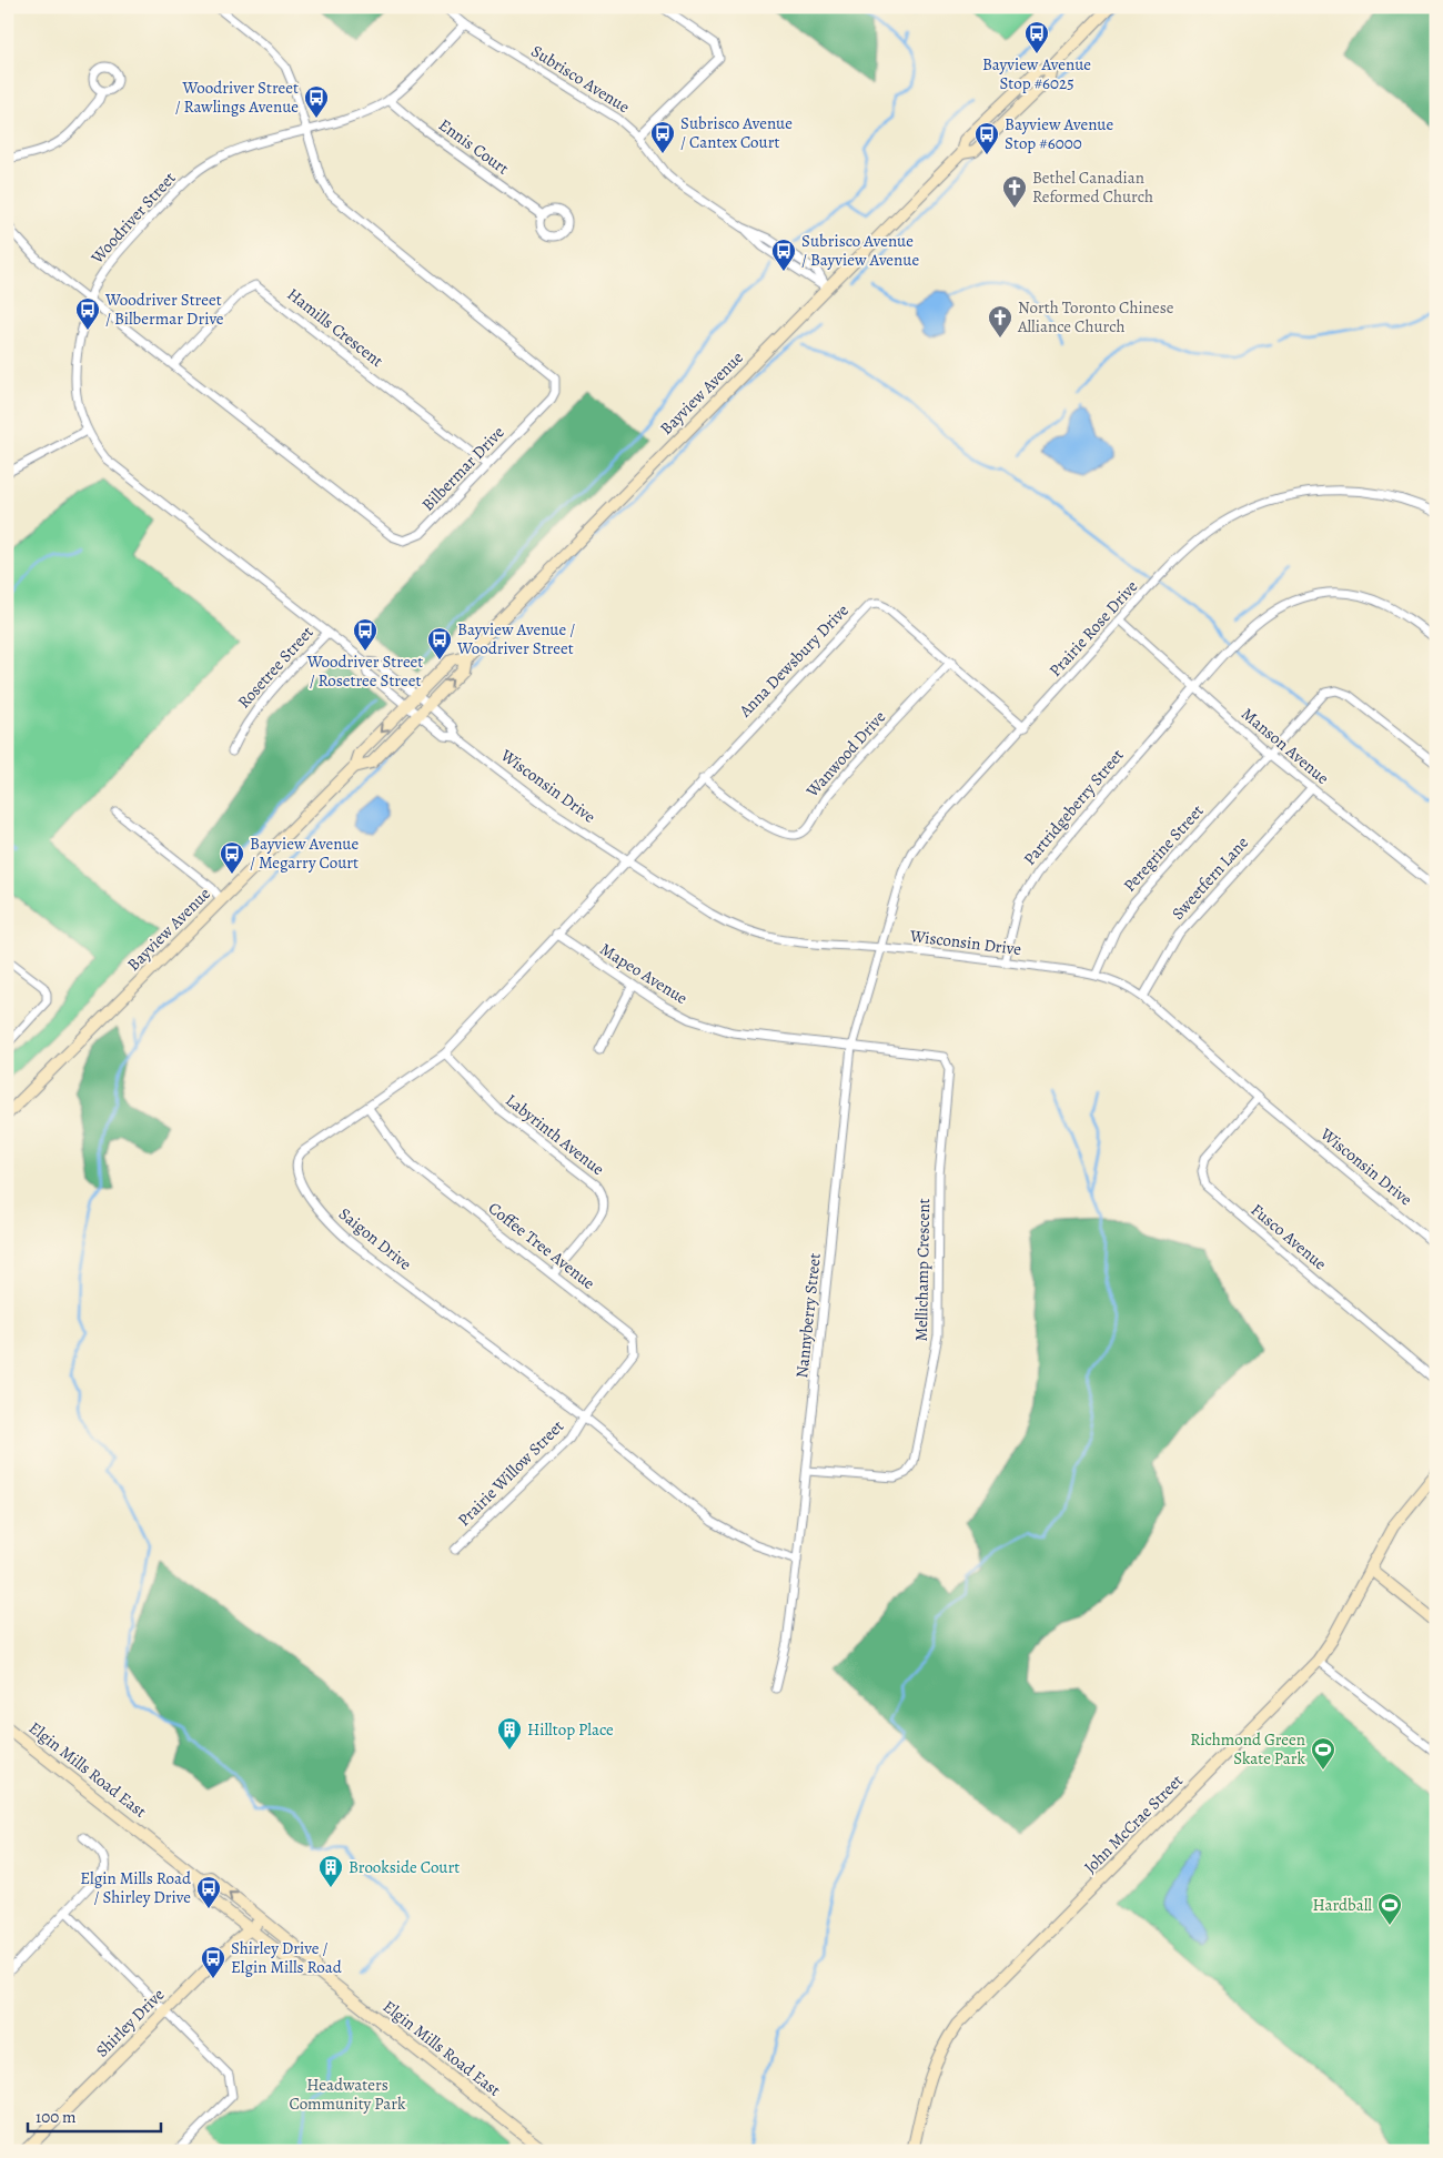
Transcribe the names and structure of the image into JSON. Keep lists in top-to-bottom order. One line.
{"streets":{"main road":["Bayview Avenue","Elgin Mills Road East","John McCrae Street","Shirley Drive"],"street":["Subrisco Avenue","Ennis Court","Woodriver Street","Hamills Crescent","Bilbermar Drive","Prairie Rose Drive","Anna Dewsbury Drive","Rosetree Street","Manson Avenue","Wanwood Drive","Wisconsin Drive","Partridgeberry Street","Peregrine Street","Sweetfern Lane","Mapeo Avenue","Labyrinth Avenue","Fusco Avenue","Saigon Drive","Coffee Tree Avenue","Mellichamp Crescent","Nannyberry Street","Prairie Willow Street"]},"crossings":[["Subrisco Avenue","Woodriver Street"],["Subrisco Avenue","Bayview Avenue"],["Ennis Court","Woodriver Street"],["Woodriver Street","Bayview Avenue"],["Woodriver Street","Bilbermar Drive"],["Woodriver Street","Rosetree Street"],["Woodriver Street","Wisconsin Drive"],["Hamills Crescent","Bilbermar Drive"],["Bayview Avenue","Wisconsin Drive"],["Prairie Rose Drive","Anna Dewsbury Drive"],["Prairie Rose Drive","Manson Avenue"],["Prairie Rose Drive","Wisconsin Drive"],["Prairie Rose Drive","Nannyberry Street"],["Anna Dewsbury Drive","Wanwood Drive"],["Anna Dewsbury Drive","Wisconsin Drive"],["Anna Dewsbury Drive","Saigon Drive"],["Manson Avenue","Partridgeberry Street"],["Manson Avenue","Peregrine Street"],["Manson Avenue","Sweetfern Lane"],["Wisconsin Drive","Partridgeberry Street"],["Wisconsin Drive","Peregrine Street"],["Wisconsin Drive","Sweetfern Lane"],["Wisconsin Drive","Fusco Avenue"],["Wisconsin Drive","Saigon Drive"],["Wisconsin Drive","Nannyberry Street"],["Mapeo Avenue","Saigon Drive"],["Mapeo Avenue","Mellichamp Crescent"],["Mapeo Avenue","Nannyberry Street"],["Labyrinth Avenue","Saigon Drive"],["Labyrinth Avenue","Coffee Tree Avenue"],["Saigon Drive","Coffee Tree Avenue"],["Saigon Drive","Nannyberry Street"],["Saigon Drive","Prairie Willow Street"],["Coffee Tree Avenue","Prairie Willow Street"],["Mellichamp Crescent","Nannyberry Street"],["Elgin Mills Road East","Shirley Drive"]],"parks":["Headwaters Community Park"],"places":{"bus stop":["Bayview Avenue Stop #6025","Woodriver Street / Rawlings Avenue","Subrisco Avenue / Cantex Court","Bayview Avenue Stop #6000","Subrisco Avenue / Bayview Avenue","Woodriver Street / Bilbermar Drive","Woodriver Street / Rosetree Street","Bayview Avenue / Woodriver Street","Bayview Avenue / Megarry Court","Elgin Mills Road / Shirley Drive","Shirley Drive / Elgin Mills Road"],"church":["Bethel Canadian Reformed Church","North Toronto Chinese Alliance Church"],"building":["Hilltop Place","Brookside Court"],"sports":["Richmond Green Skate Park","Hardball"]},"scale_bar":"100 m"}
